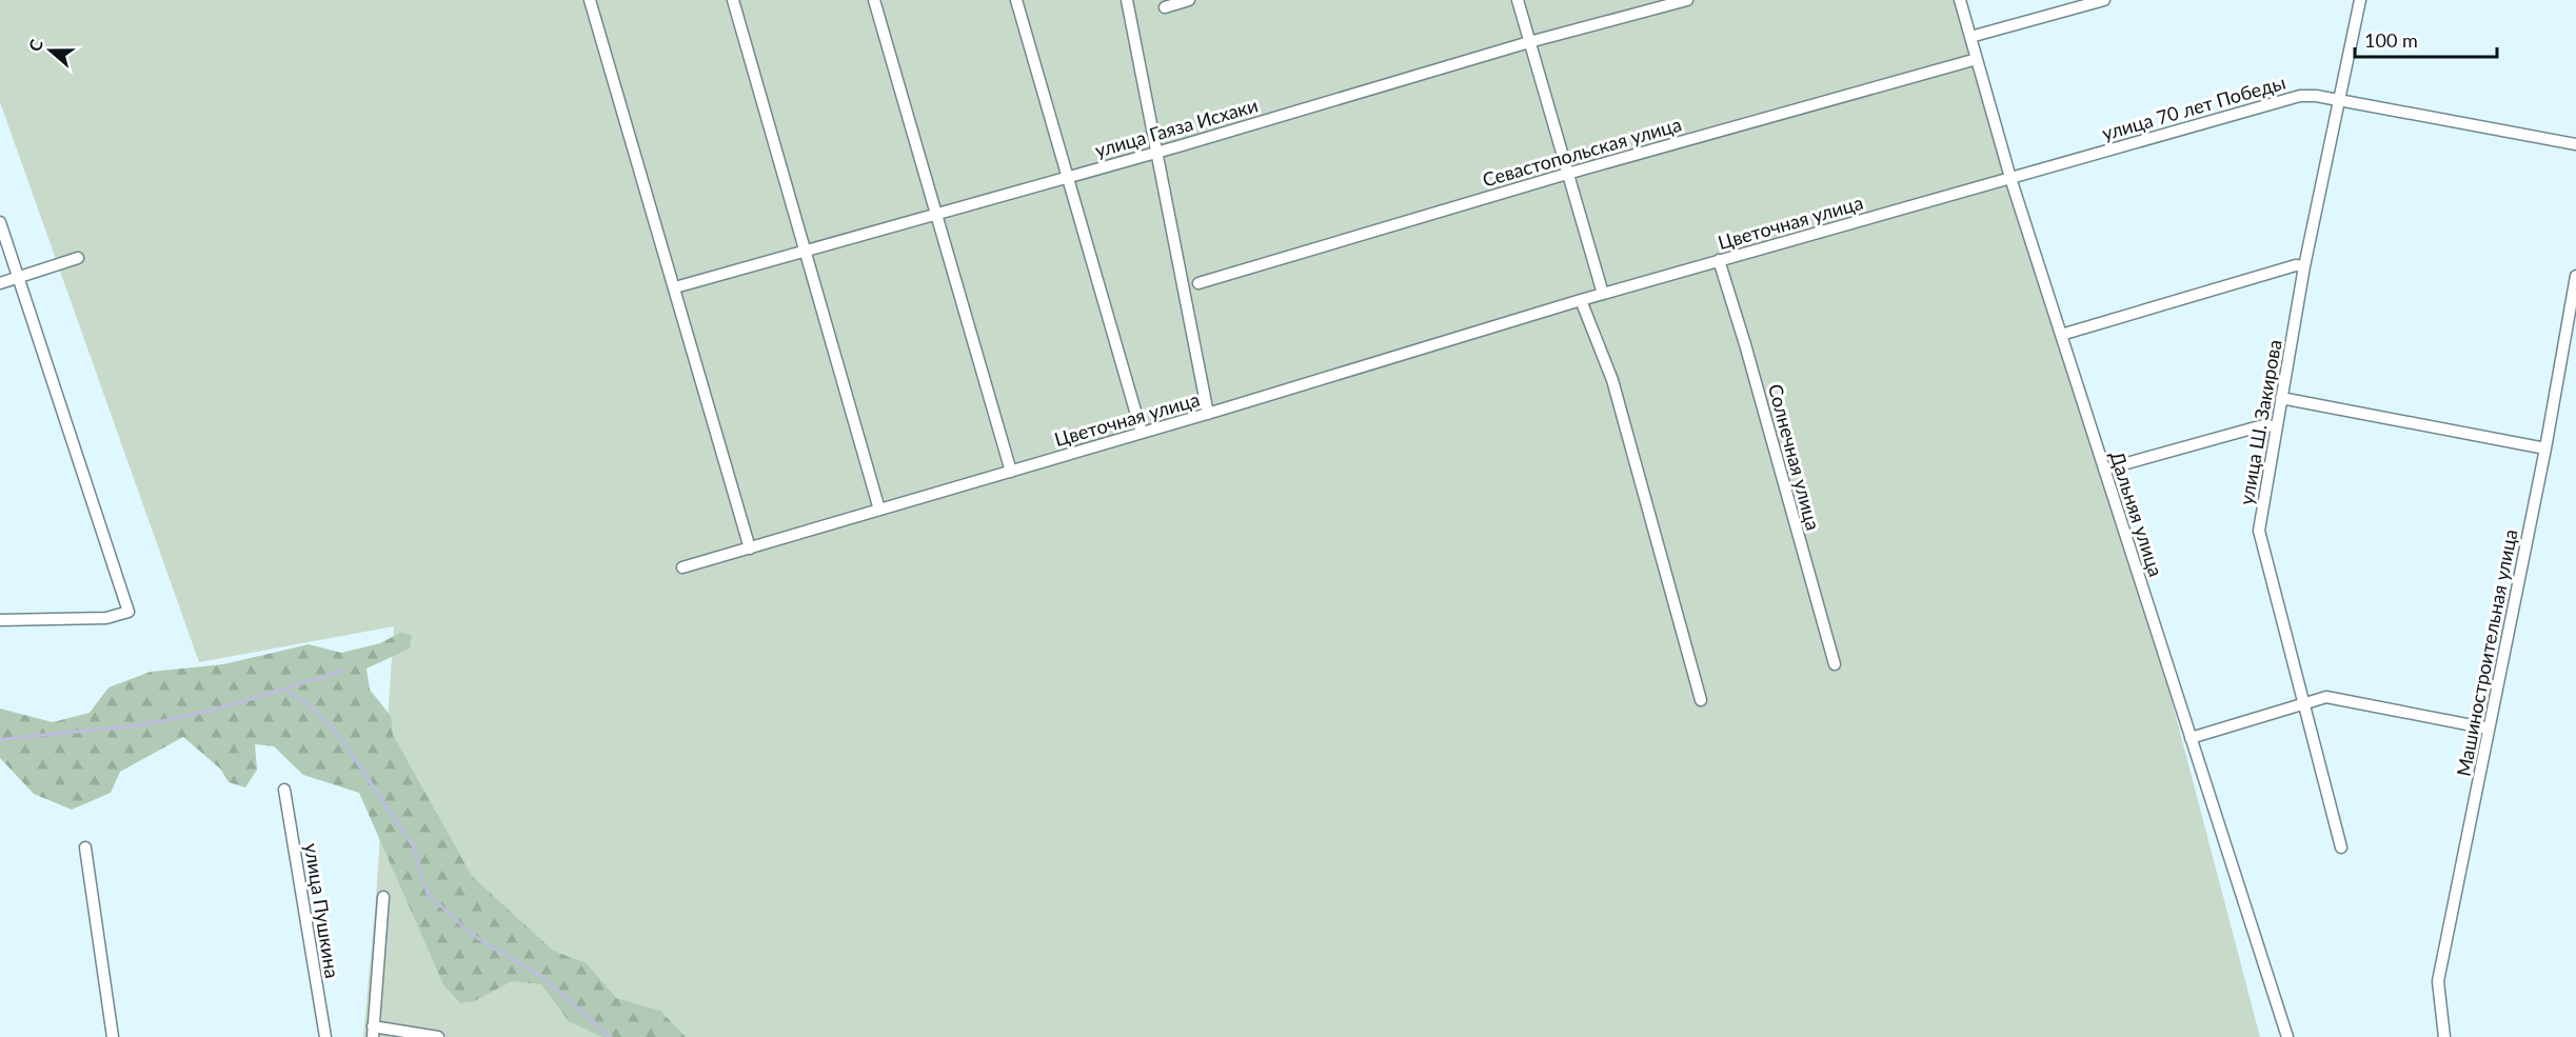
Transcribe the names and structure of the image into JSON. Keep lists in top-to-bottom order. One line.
{"streets":{"street":["улица 70 лет Победы","улица Гаяза Исхаки","Севастопольская улица","Цветочная улица","улица Ш. Закирова","Солнечная улица","Дальняя улица","Машиностроительная улица","улица Пушкина"]},"crossings":[["улица 70 лет Победы","Цветочная улица"],["улица 70 лет Победы","улица Ш. Закирова"],["улица 70 лет Победы","Дальняя улица"],["Севастопольская улица","Дальняя улица"],["Цветочная улица","Солнечная улица"],["Цветочная улица","Дальняя улица"]],"scale_bar":"100 m","north":"left"}
